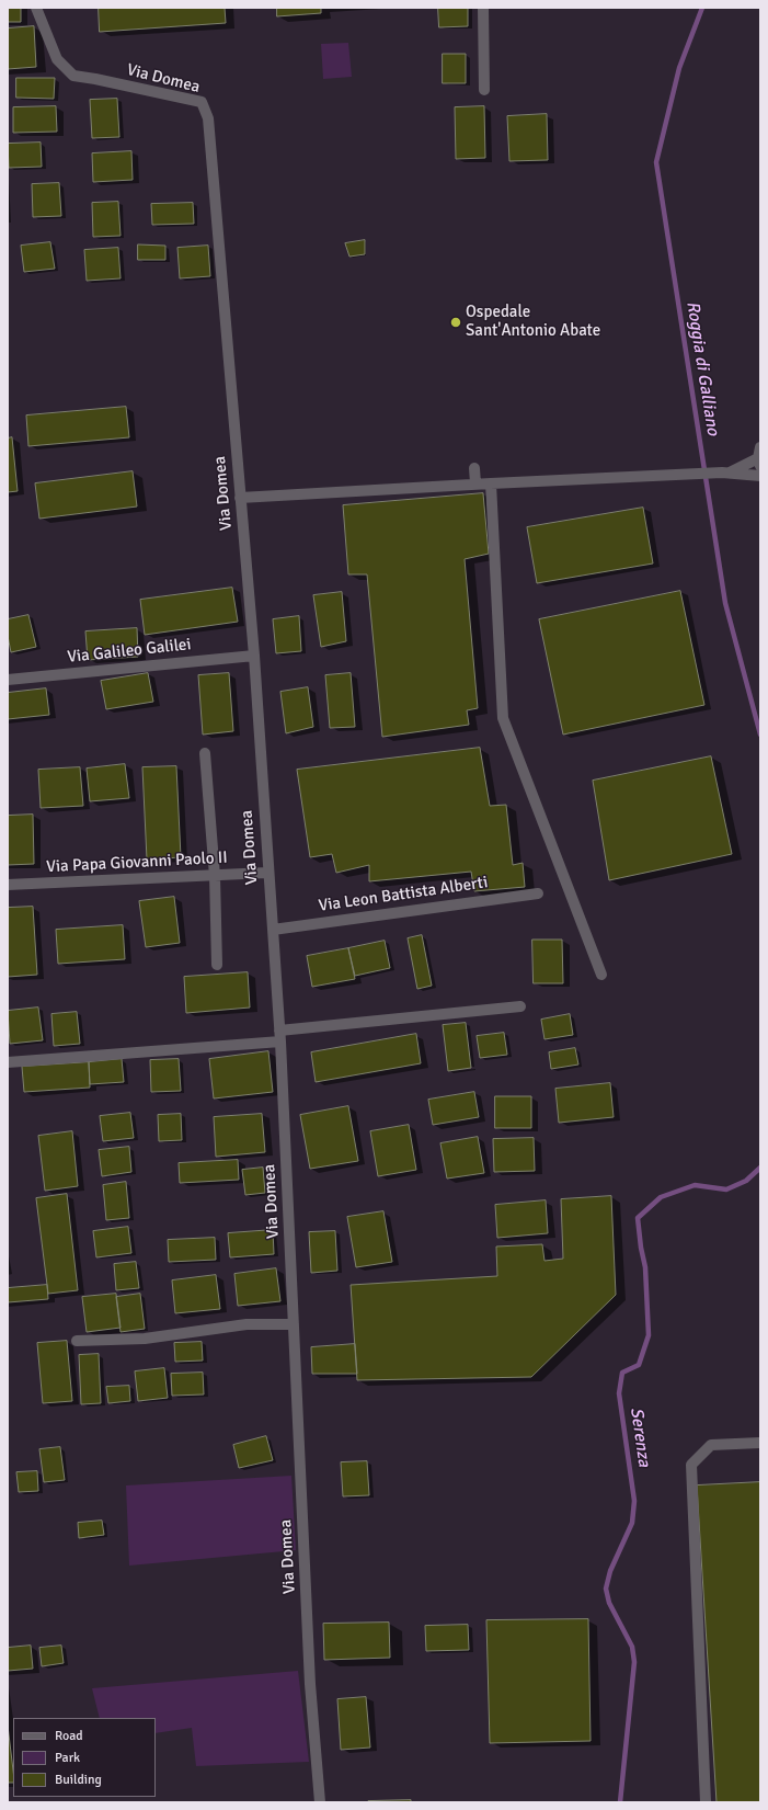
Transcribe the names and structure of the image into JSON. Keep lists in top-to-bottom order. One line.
{"streets":{"street":["Via Domea","Via Galileo Galilei","Via Papa Giovanni Paolo II","Via Leon Battista Alberti"]},"crossings":[["Via Domea","Via Galileo Galilei"],["Via Domea","Via Papa Giovanni Paolo II"],["Via Domea","Via Leon Battista Alberti"]],"water":["Roggia di Galliano","Serenza"],"places":["Ospedale Sant'Antonio Abate"],"legend":["Road","Park","Building"]}
